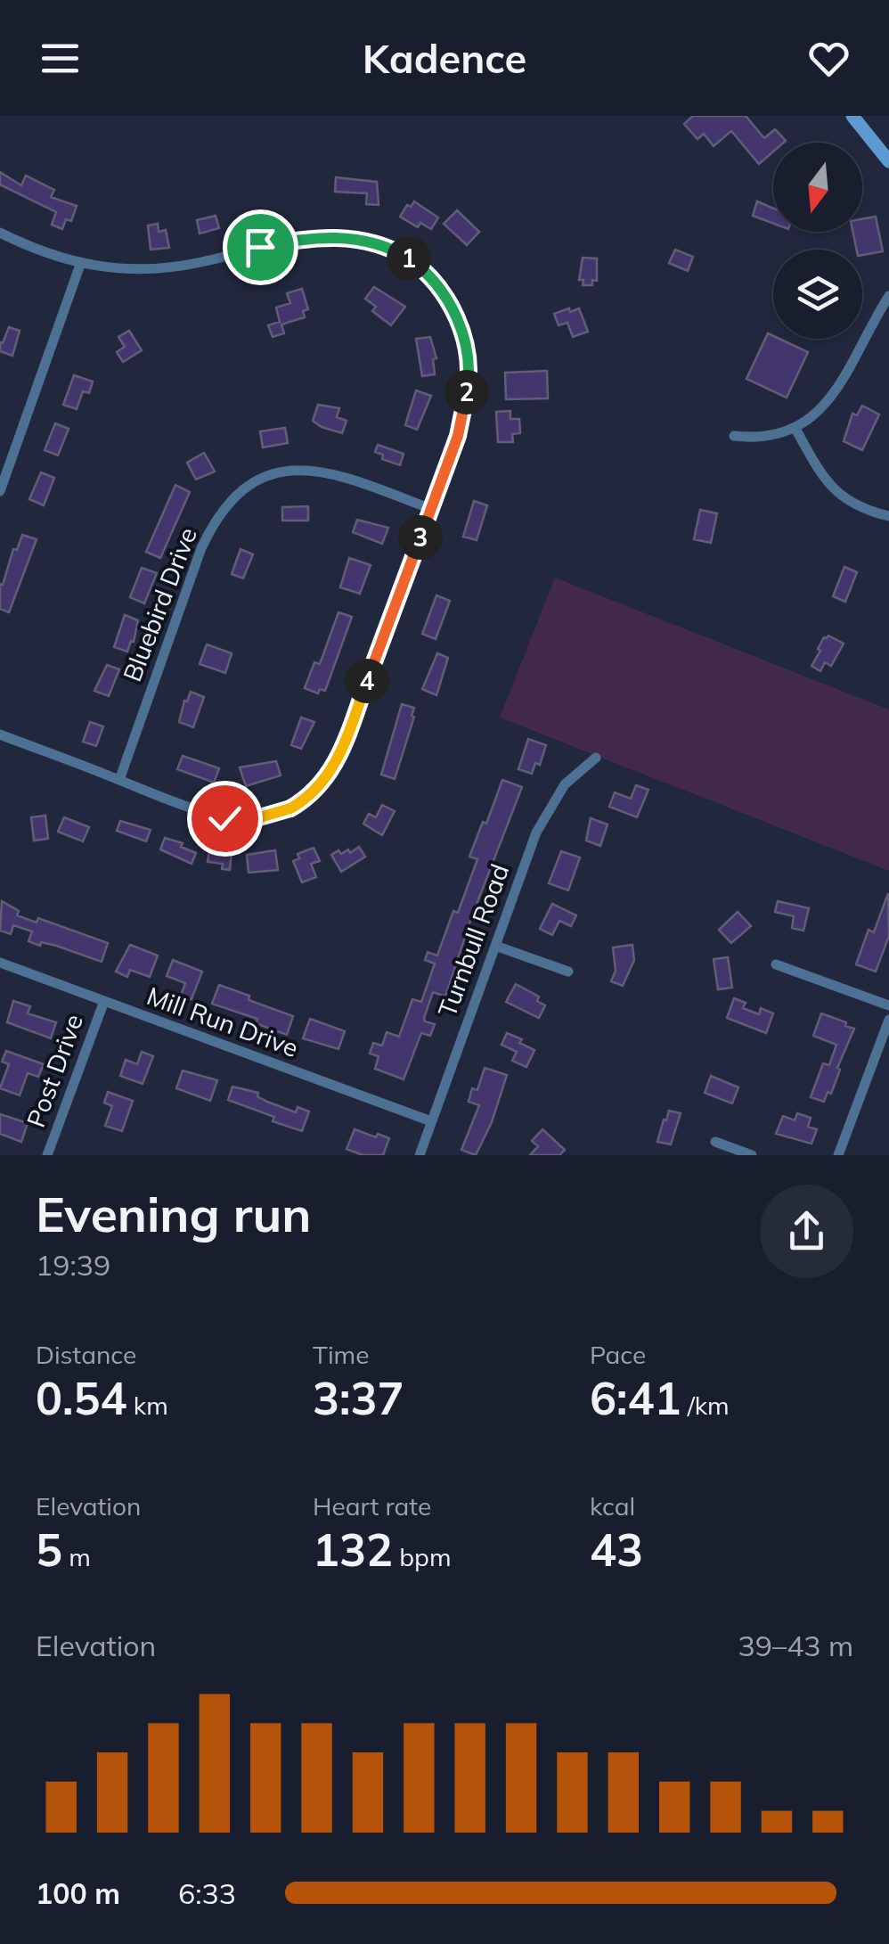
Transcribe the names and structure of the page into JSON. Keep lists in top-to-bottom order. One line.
{"streets":{"street":["Bluebird Drive","Turnbull Road","Mill Run Drive","Post Drive"]},"crossings":[["Turnbull Road","Mill Run Drive"],["Mill Run Drive","Post Drive"]],"north":"bottom","page":{"header":"Kadence","pins":["1","2","3","4"],"heading":["Evening run","19:39"],"stats":[["Distance","0.54 km"],["Time","3:37"],["Pace","6:41 /km"],["Elevation","5 m"],["Heart rate","132 bpm"],["kcal","43"]],"chart":["Elevation","39–43 m"],"list":[{"name":"100 m","note":"6:33"}]}}
